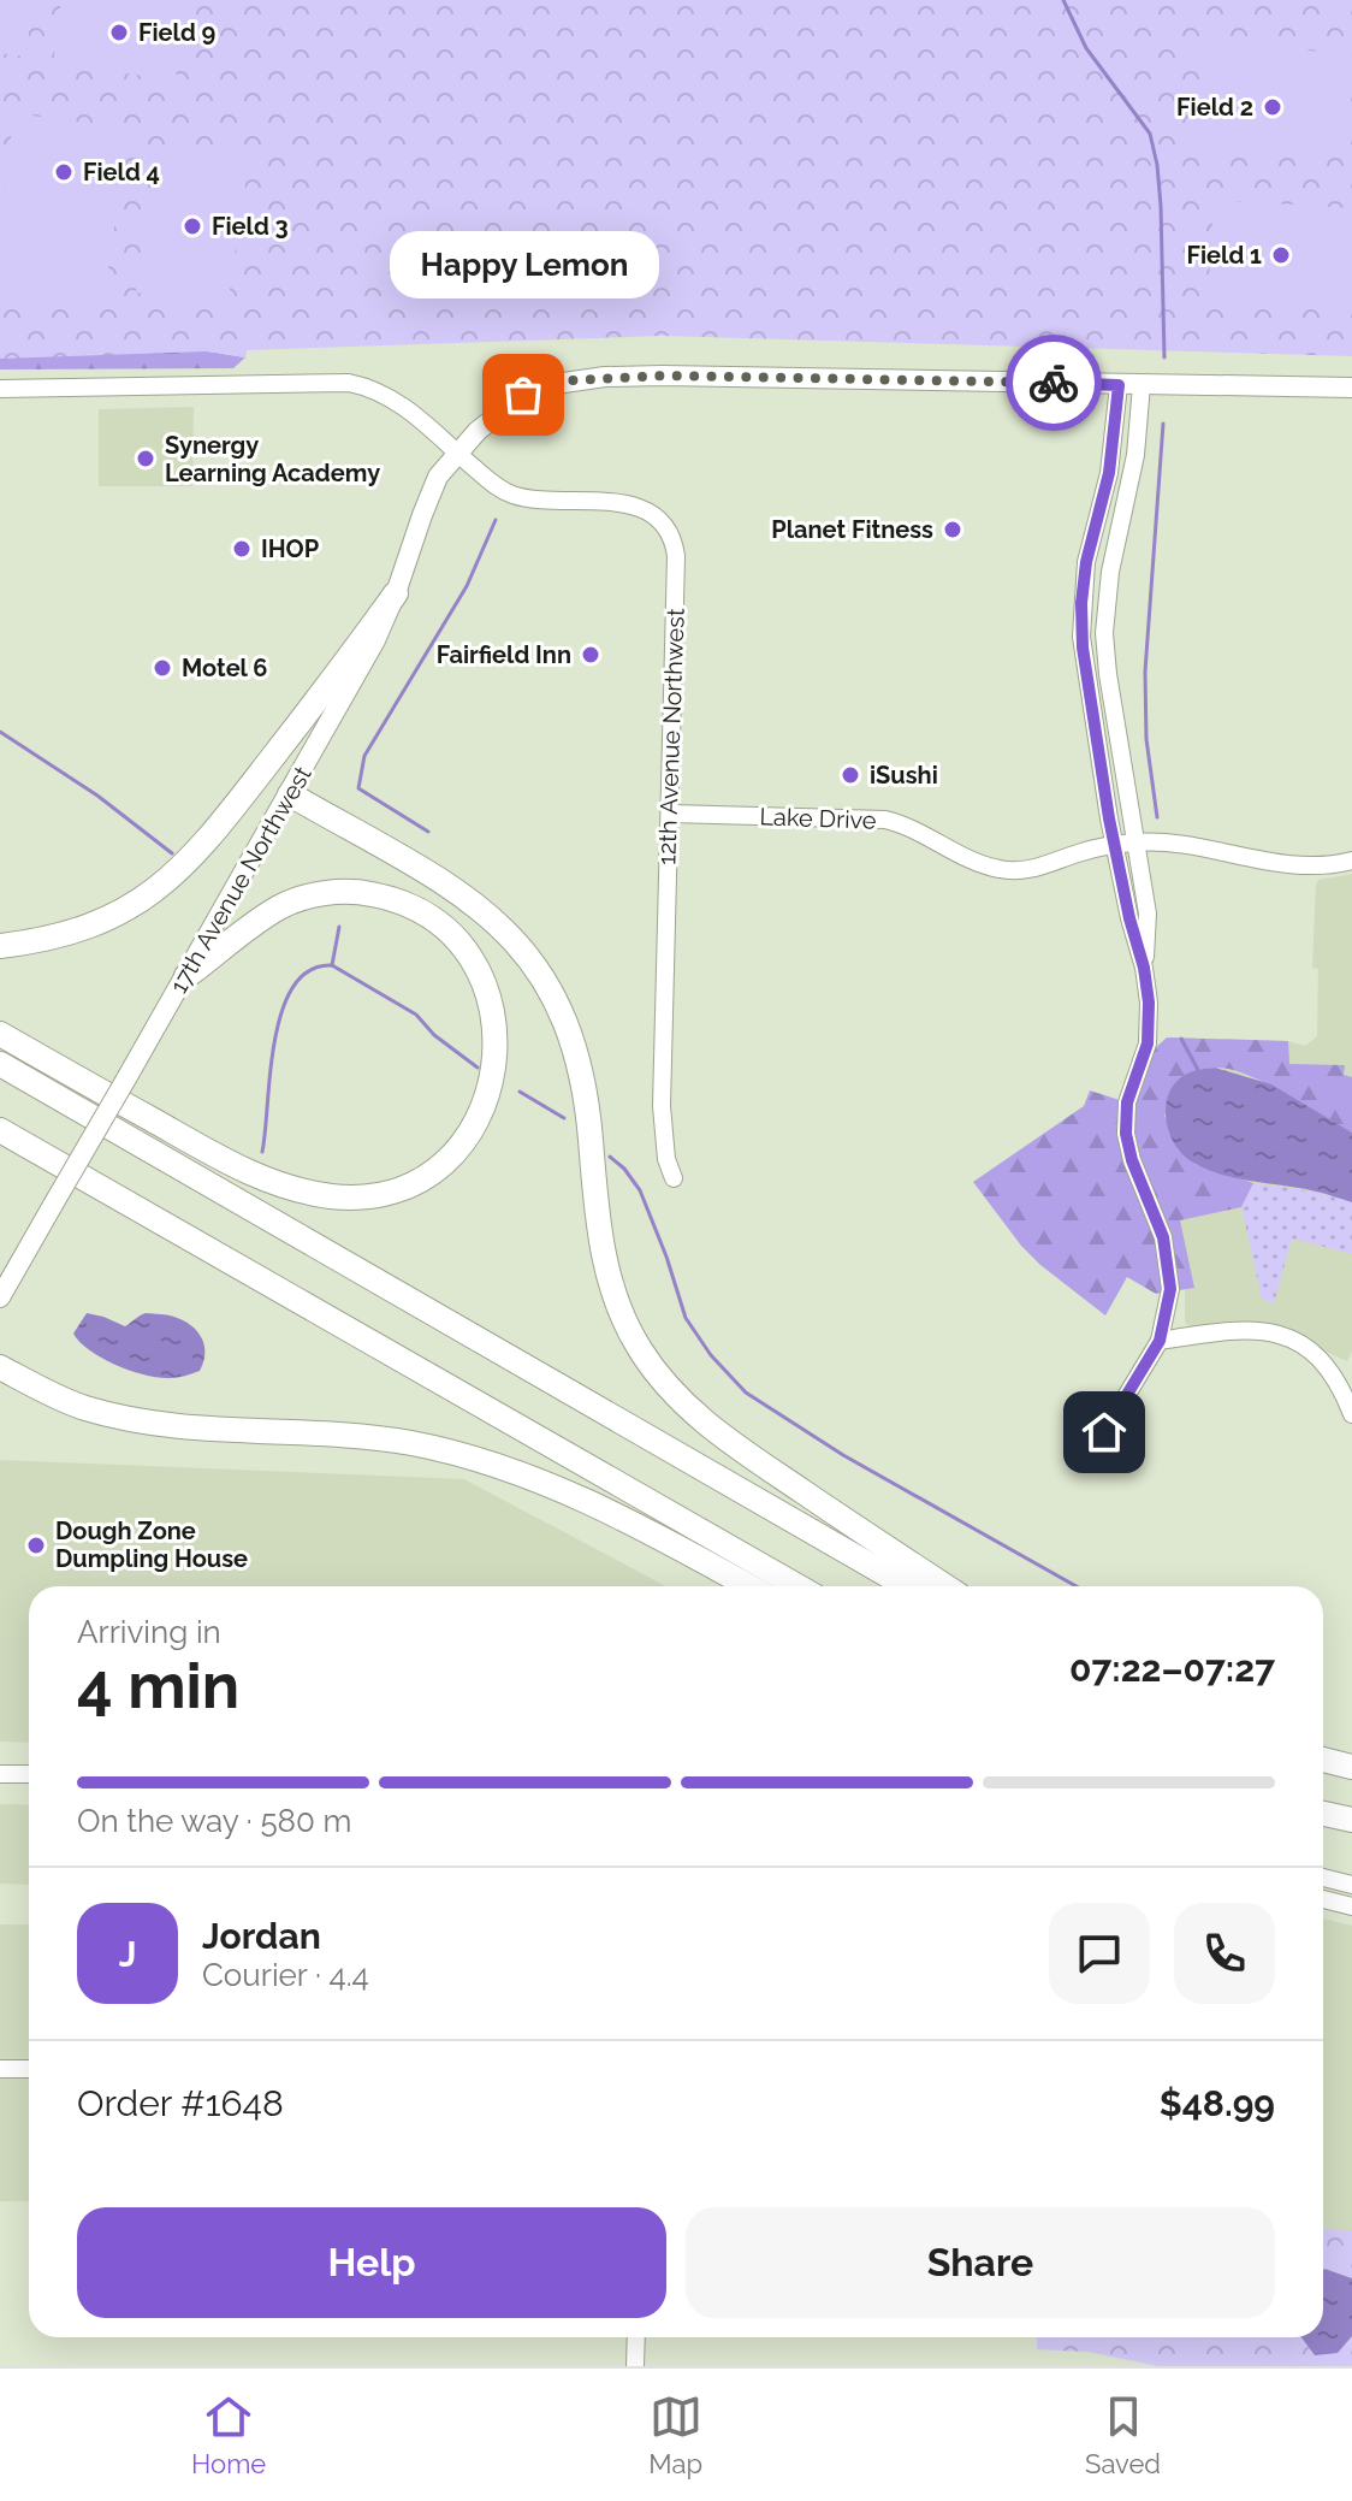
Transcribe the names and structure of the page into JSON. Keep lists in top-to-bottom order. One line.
{"streets":{"main road":["17th Avenue Northwest"],"street":["12th Avenue Northwest","Lake Drive"]},"crossings":[["12th Avenue Northwest","Lake Drive"],["12th Avenue Northwest","17th Avenue Northwest"]],"places":["Field 9","Field 2","Field 4","Field 3","Field 1","Happy Lemon","Synergy Learning Academy","Planet Fitness","IHOP","Fairfield Inn","Motel 6","iSushi","Dough Zone Dumpling House"],"page":{"bubble":"Happy Lemon","heading":["4 min","Arriving in","07:22–07:27"],"panel":["Jordan","Courier · 4.4","Order #1648","$48.99"],"bar":"On the way · 580 m","round":"J","buttons":["Help","Share"],"tabs":["Home","Map","Saved"]}}
